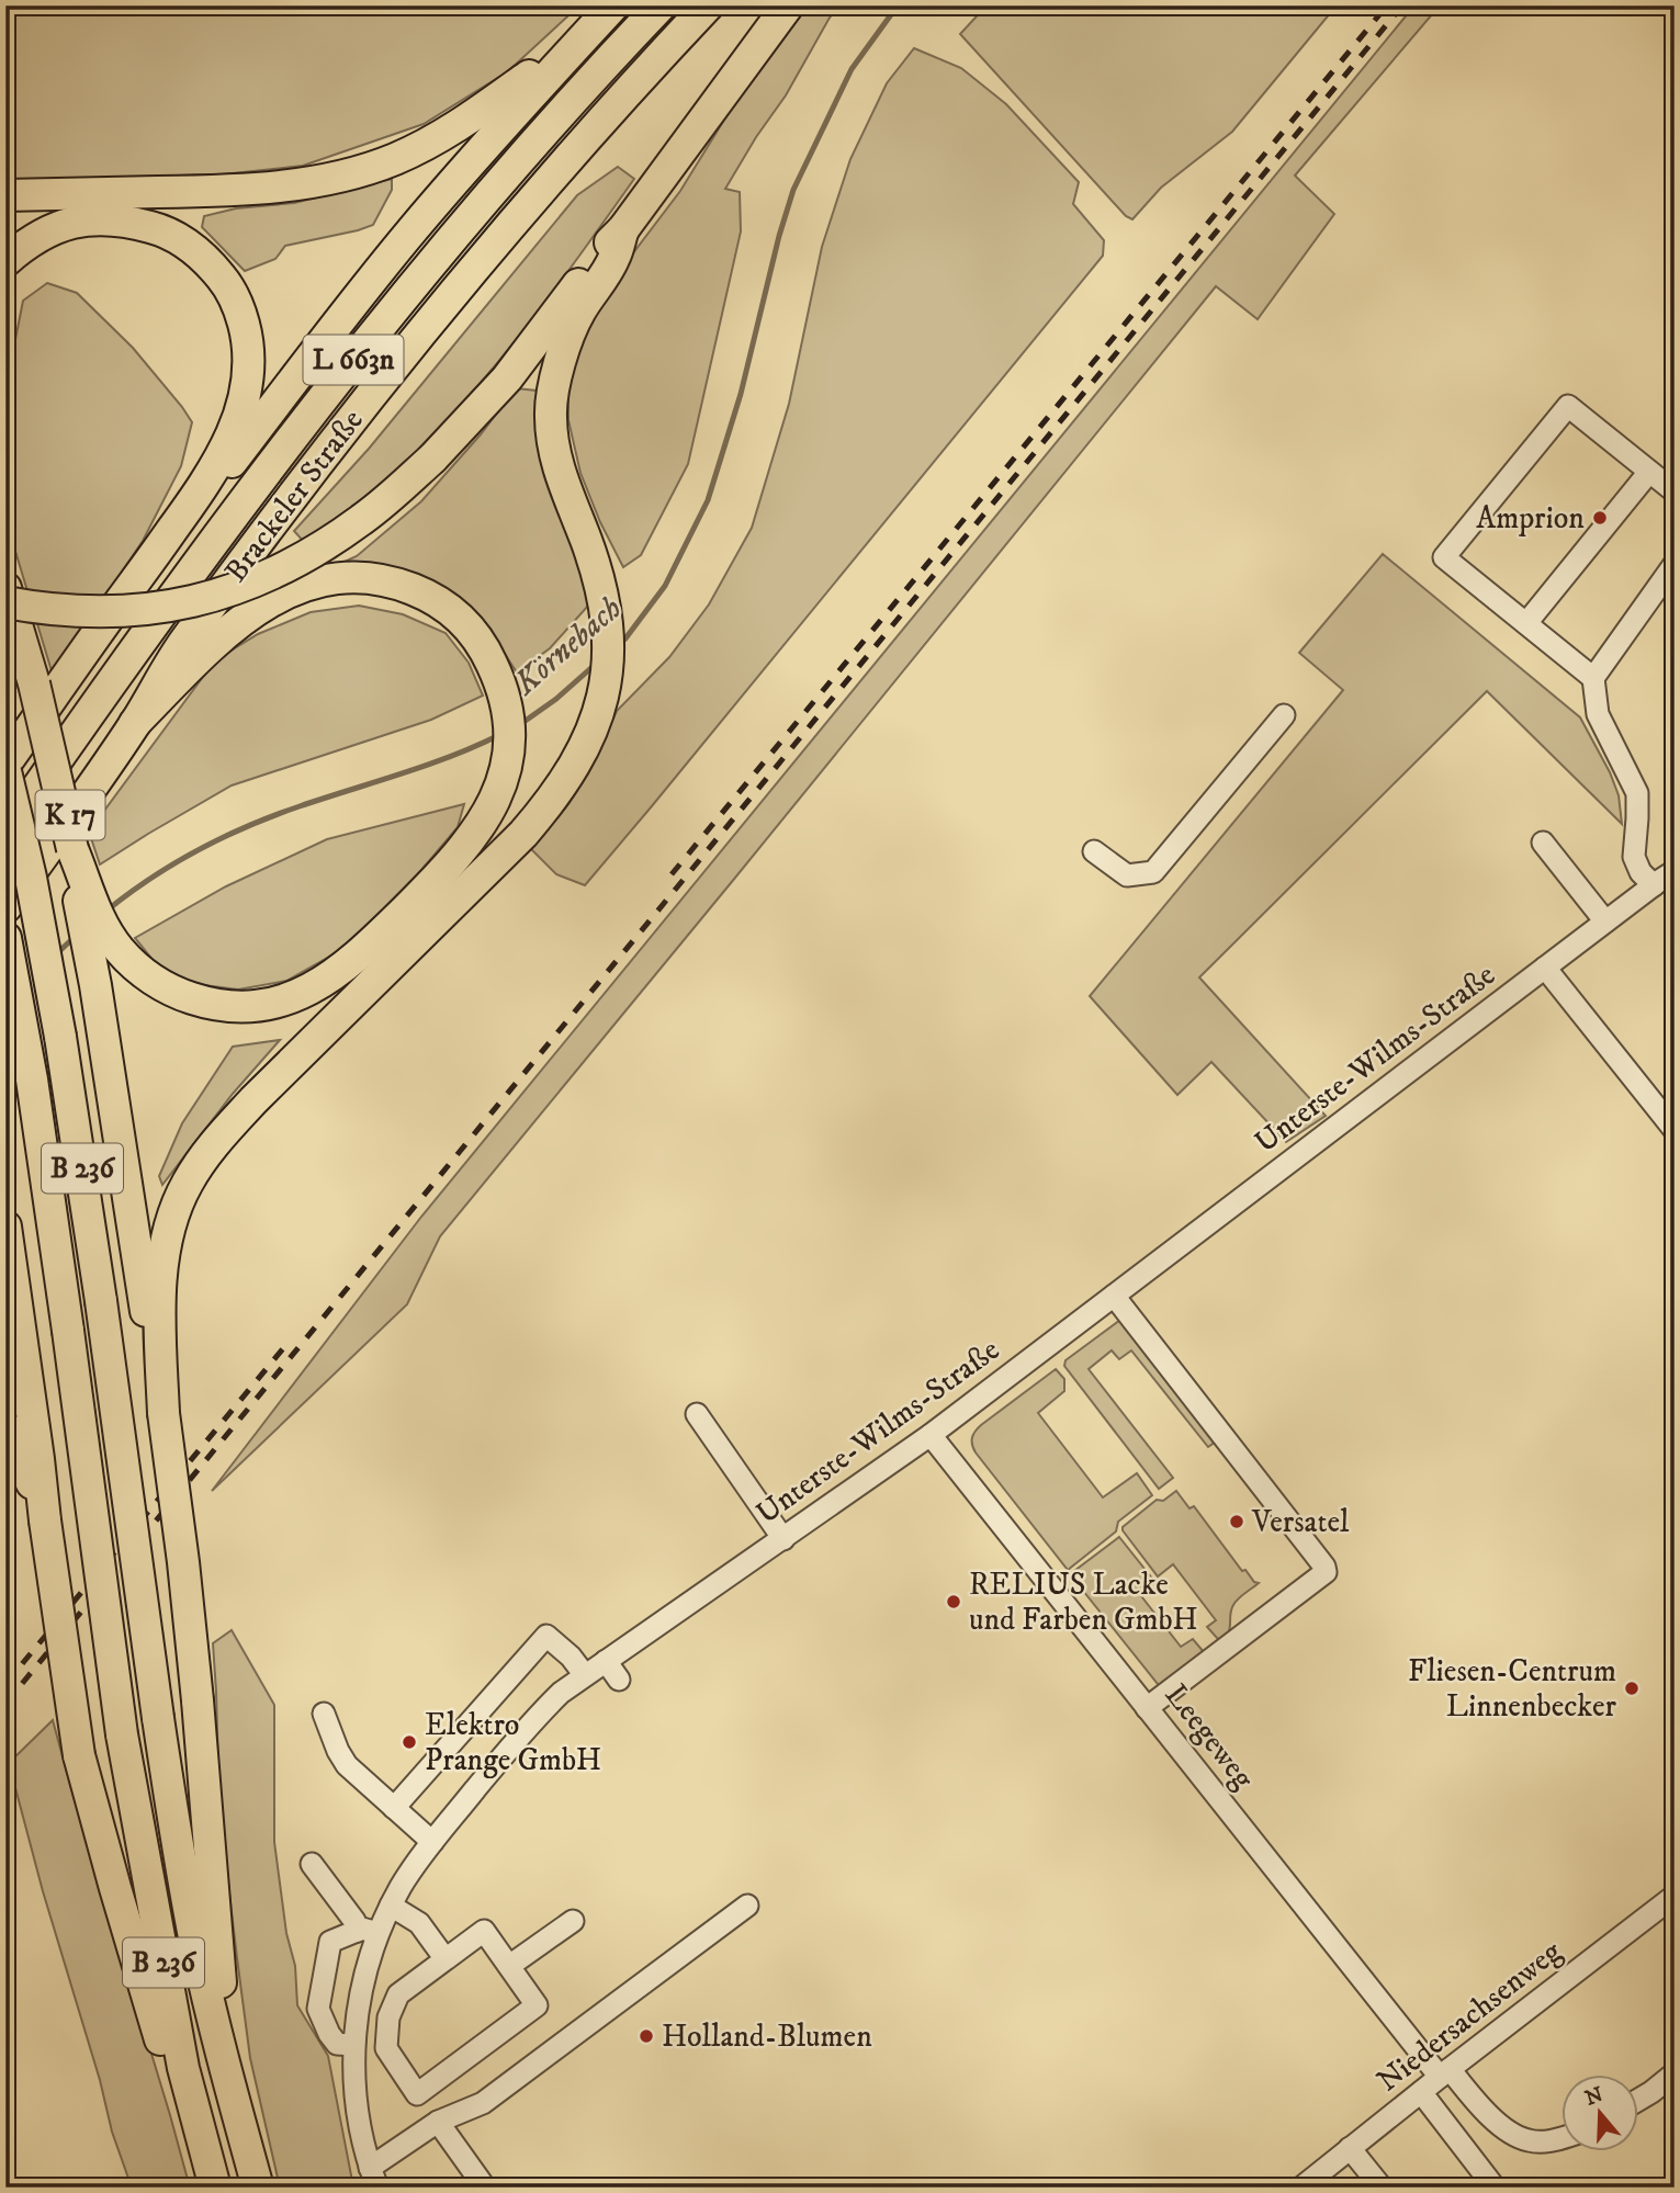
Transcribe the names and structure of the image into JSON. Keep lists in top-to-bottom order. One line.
{"streets":{"highway":["L 663n","Brackeler Straße","K 17","B 236"],"street":["Unterste-Wilms-Straße","Leegeweg","Niedersachsenweg"]},"crossings":[["Unterste-Wilms-Straße","Leegeweg"],["Leegeweg","Niedersachsenweg"]],"water":["Körnebach"],"places":["Amprion","Versatel","RELIUS Lacke und Farben GmbH","Fliesen-Centrum Linnenbecker","Elektro Prange GmbH","Holland-Blumen"],"north":"top"}
